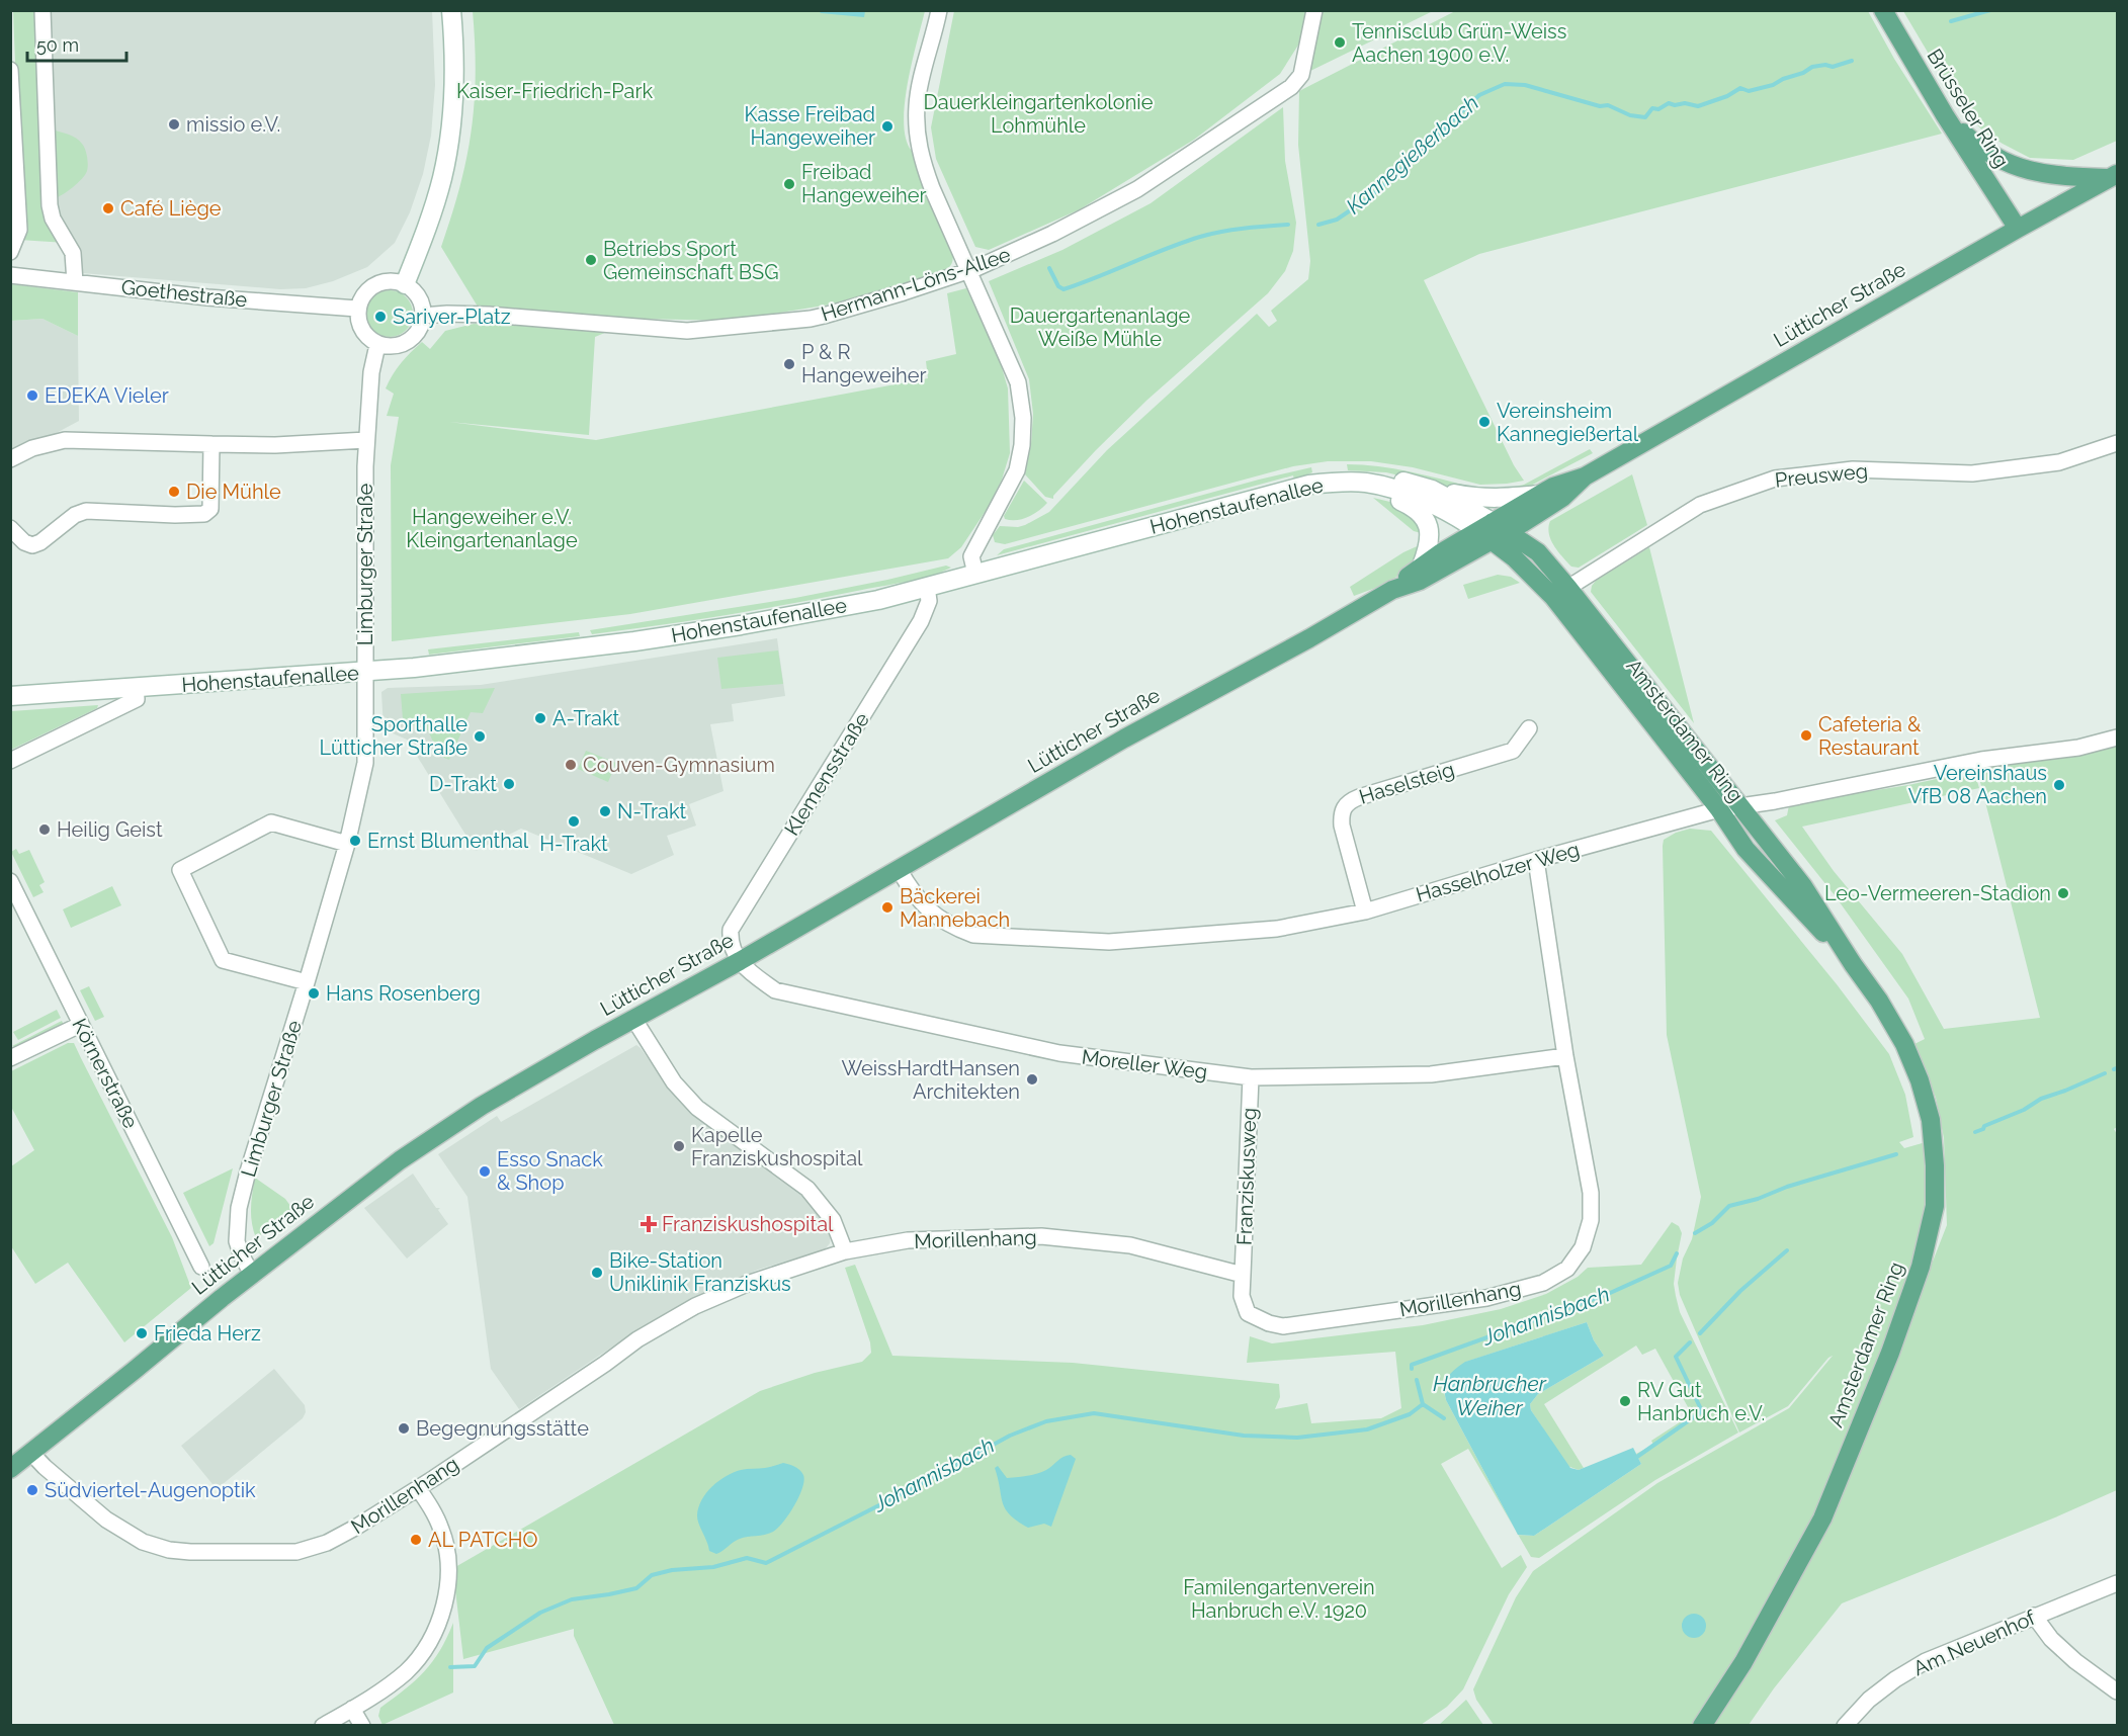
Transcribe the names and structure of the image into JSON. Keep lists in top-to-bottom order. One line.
{"streets":{"main road":["Brüsseler Ring","Lütticher Straße","Hohenstaufenallee","Amsterdamer Ring"],"street":["Hermann-Löns-Allee","Goethestraße","Preusweg","Limburger Straße","Klemensstraße","Haselsteig","Hasselholzer Weg","Moreller Weg","Körnerstraße","Franziskusweg","Morillenhang","Am Neuenhof"]},"crossings":[["Brüsseler Ring","Lütticher Straße"],["Hermann-Löns-Allee","Goethestraße"],["Hermann-Löns-Allee","Limburger Straße"],["Goethestraße","Limburger Straße"],["Lütticher Straße","Hohenstaufenallee"],["Lütticher Straße","Limburger Straße"],["Lütticher Straße","Amsterdamer Ring"],["Lütticher Straße","Klemensstraße"],["Lütticher Straße","Hasselholzer Weg"],["Lütticher Straße","Moreller Weg"],["Lütticher Straße","Morillenhang"],["Preusweg","Amsterdamer Ring"],["Hohenstaufenallee","Limburger Straße"],["Hohenstaufenallee","Amsterdamer Ring"],["Hohenstaufenallee","Klemensstraße"],["Amsterdamer Ring","Hasselholzer Weg"],["Klemensstraße","Moreller Weg"],["Haselsteig","Hasselholzer Weg"],["Hasselholzer Weg","Morillenhang"],["Moreller Weg","Franziskusweg"],["Moreller Weg","Morillenhang"],["Franziskusweg","Morillenhang"]],"water":["Kannegießerbach","Johannisbach","Hanbrucher Weiher"],"parks":["Kaiser-Friedrich-Park","Dauerkleingartenkolonie Lohmühle","Dauergartenanlage Weiße Mühle","Hangeweiher e.V. Kleingartenanlage","Familengartenverein Hanbruch e.V. 1920"],"places":{"other":["Tennisclub Grün-Weiss Aachen 1900 e.V.","missio e.V.","Kasse Freibad Hangeweiher","Freibad Hangeweiher","Café Liège","Betriebs Sport Gemeinschaft BSG","Sariyer-Platz","P & R Hangeweiher","EDEKA Vieler","Vereinsheim Kannegießertal","Die Mühle","A-Trakt","Cafeteria & Restaurant","Sporthalle Lütticher Straße","Couven-Gymnasium","D-Trakt","Vereinshaus VfB 08 Aachen","N-Trakt","H-Trakt","Heilig Geist","Ernst Blumenthal","Leo-Vermeeren-Stadion","Bäckerei Mannebach","Hans Rosenberg","WeissHardtHansen Architekten","Kapelle Franziskushospital","Esso Snack & Shop","Bike-Station Uniklinik Franziskus","Frieda Herz","RV Gut Hanbruch e.V.","Begegnungsstätte","Südviertel-Augenoptik","AL PATCHO"],"health":["Franziskushospital"]},"scale_bar":"50 m"}
